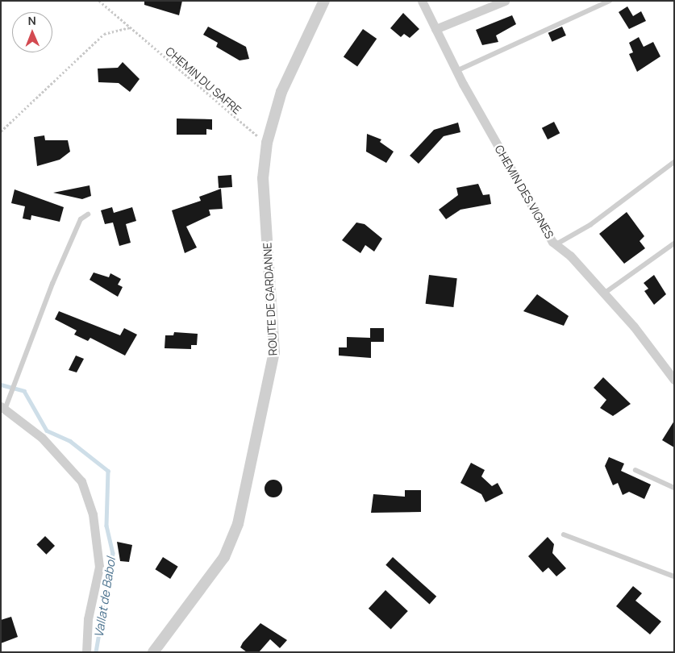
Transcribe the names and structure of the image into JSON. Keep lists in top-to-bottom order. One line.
{"streets":{"street":["CHEMIN DES VIGNES","ROUTE DE GARDANNE"],"path":["CHEMIN DU SAFRE"]},"crossings":[["CHEMIN DU SAFRE","ROUTE DE GARDANNE"]],"water":["Vallat de Babol"],"north":"top"}
